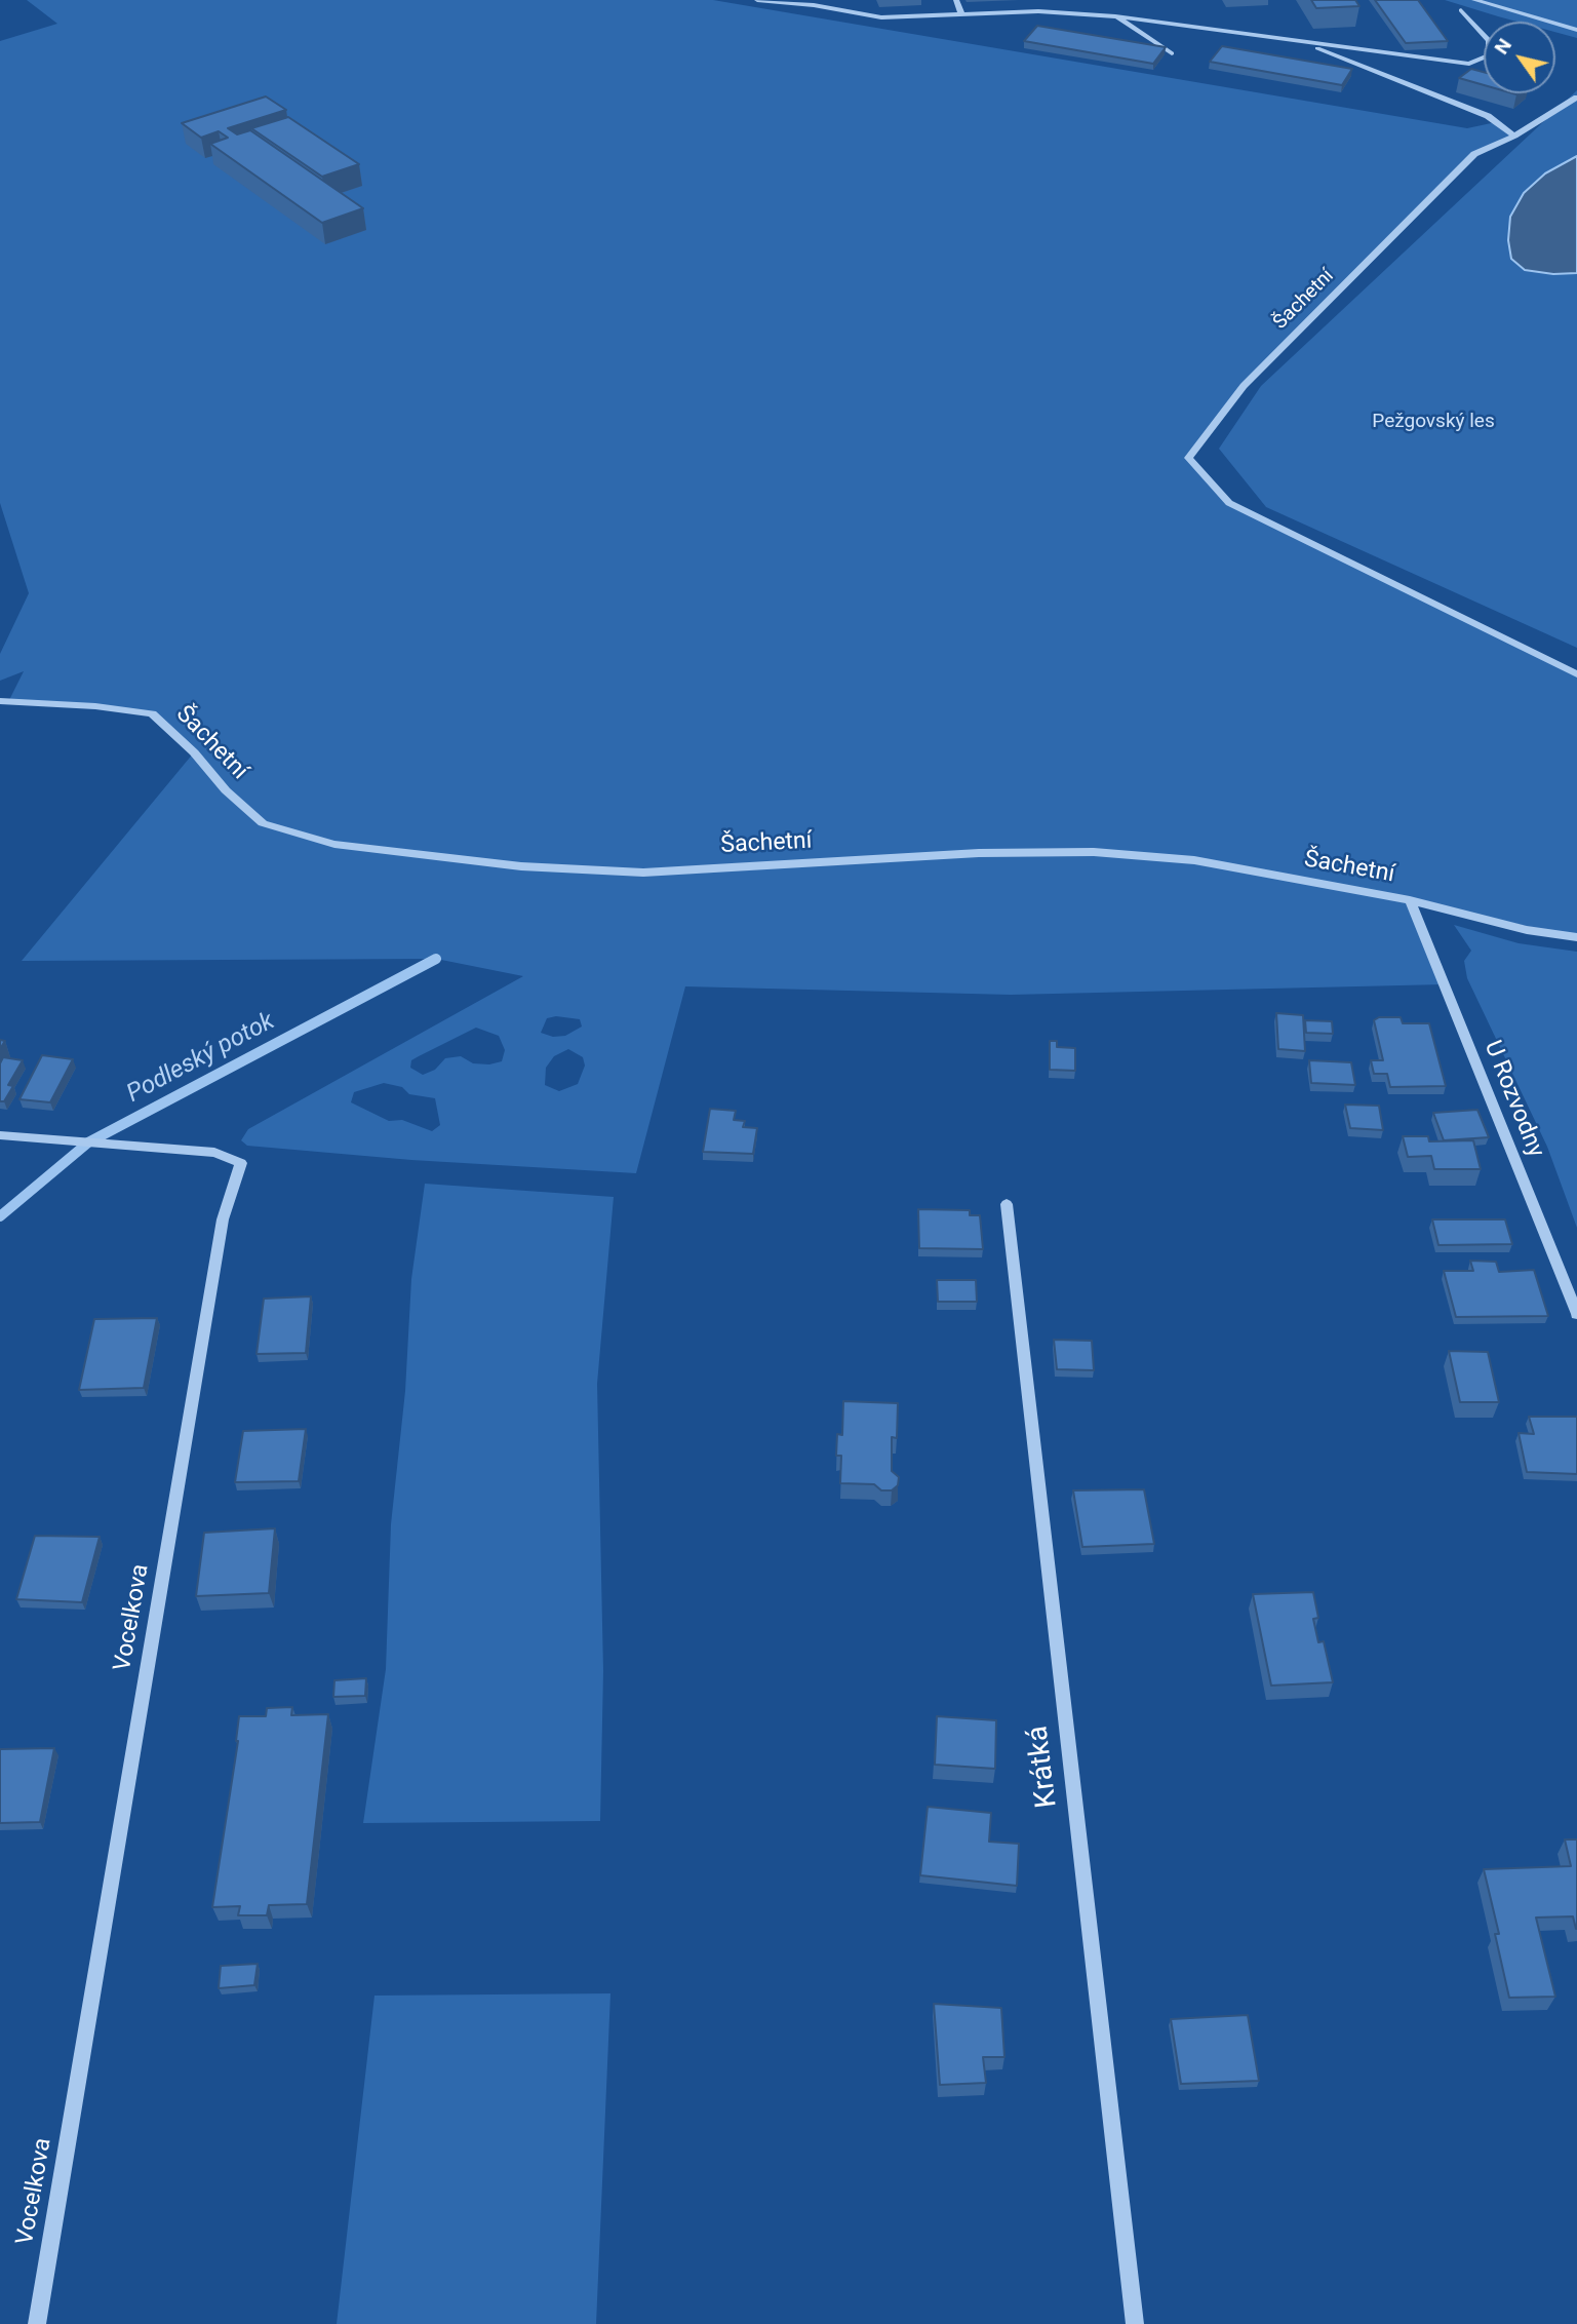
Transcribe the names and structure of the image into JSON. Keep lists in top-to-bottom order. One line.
{"streets":{"street":["Šachetní","U Rozvodny","Vocelkova","Krátká"]},"crossings":[["Šachetní","U Rozvodny"]],"water":["Podleský potok"],"parks":["Pežgovský les"],"north":"top left"}
